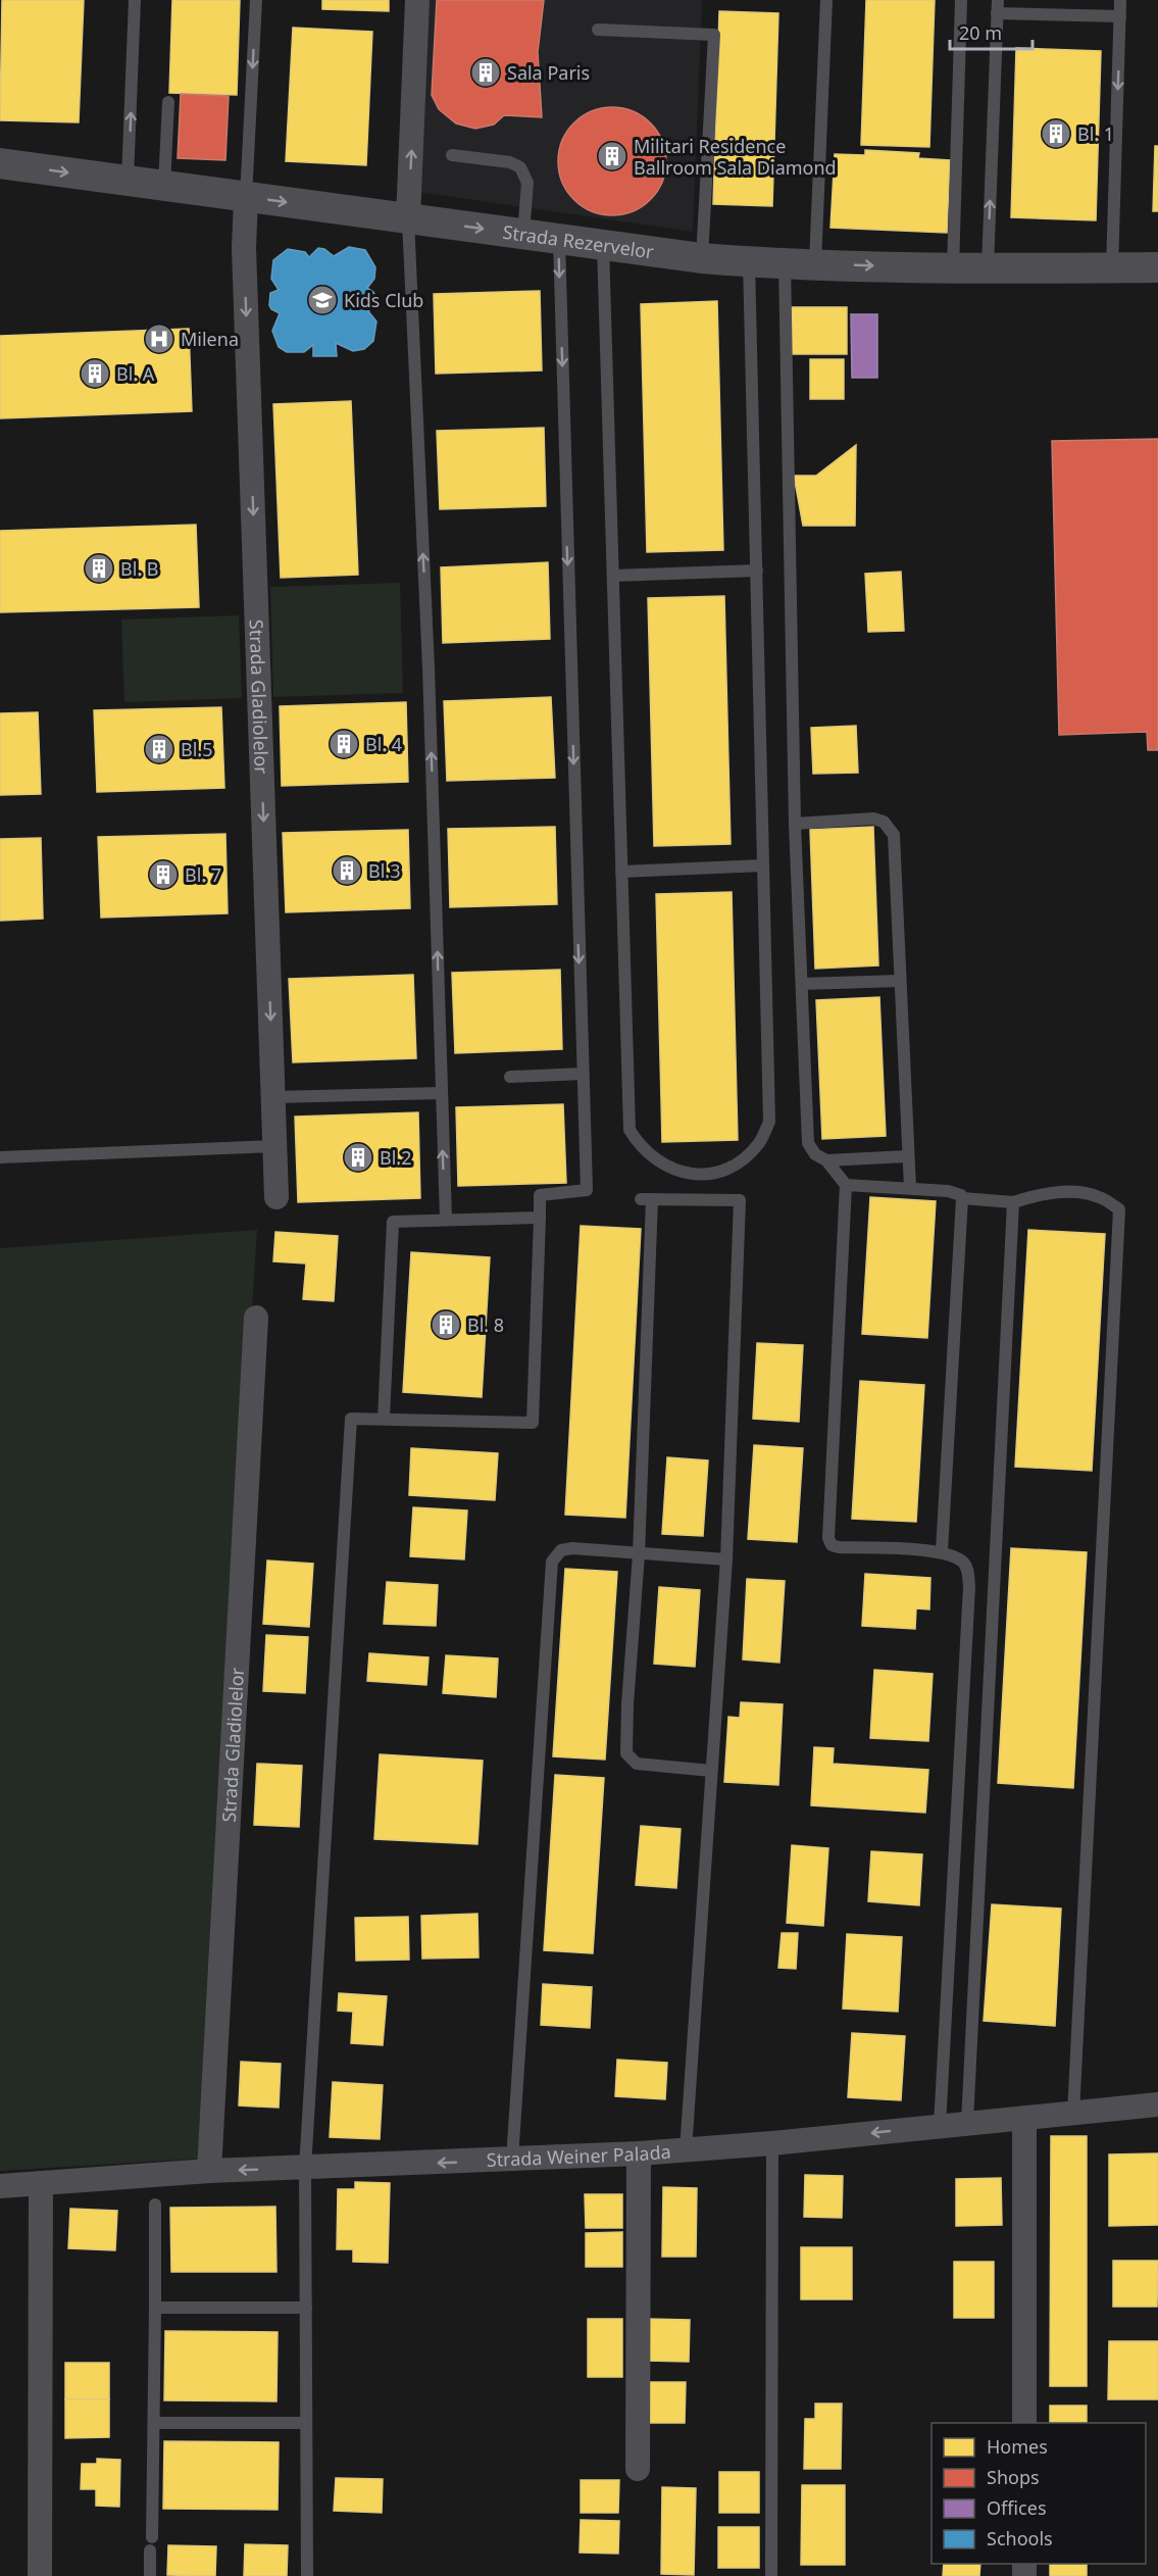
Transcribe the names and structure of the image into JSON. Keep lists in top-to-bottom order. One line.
{"streets":{"street":["Strada Rezervelor","Strada Gladiolelor","Strada Weiner Palada"]},"crossings":[["Strada Rezervelor","Strada Gladiolelor"],["Strada Gladiolelor","Strada Weiner Palada"]],"one_way":["Strada Rezervelor","Strada Gladiolelor","Strada Weiner Palada"],"places":{"building":["Sala Paris","Bl. 1","Militari Residence Ballroom Sala Diamond","Bl. A","Bl. B","Bl. 4","Bl.5","Bl.3","Bl. 7","Bl.2","Bl. 8"],"school or university":["Kids Club"],"hospital":["Milena"]},"legend":["Homes","Shops","Offices","Schools"],"scale_bar":"20 m"}
